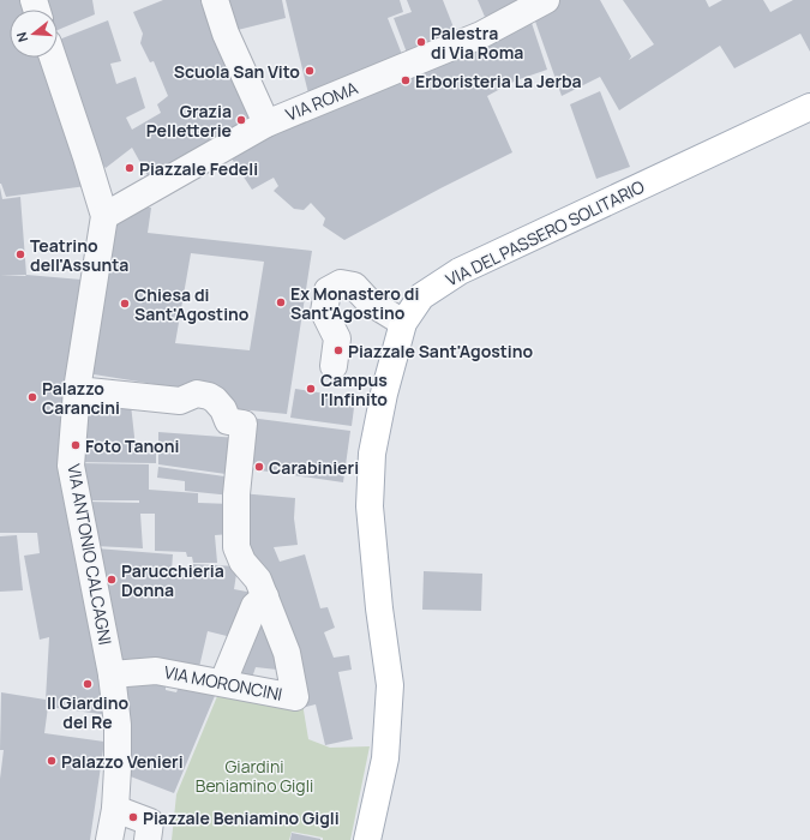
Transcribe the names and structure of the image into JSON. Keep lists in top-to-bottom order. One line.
{"streets":{"main road":["VIA DEL PASSERO SOLITARIO"],"street":["VIA ROMA","VIA ANTONIO CALCAGNI","VIA MORONCINI"]},"crossings":[["VIA ROMA","VIA ANTONIO CALCAGNI"],["VIA ANTONIO CALCAGNI","VIA MORONCINI"]],"parks":["Giardini Beniamino Gigli"],"places":["Palestra di Via Roma","Scuola San Vito","Erboristeria La Jerba","Grazia Pelletterie","Piazzale Fedeli","Teatrino dell'Assunta","Ex Monastero di Sant'Agostino","Chiesa di Sant'Agostino","Piazzale Sant'Agostino","Campus l'Infinito","Palazzo Carancini","Foto Tanoni","Carabinieri","Parucchieria Donna","Il Giardino del Re","Palazzo Venieri","Piazzale Beniamino Gigli"],"north":"left"}
